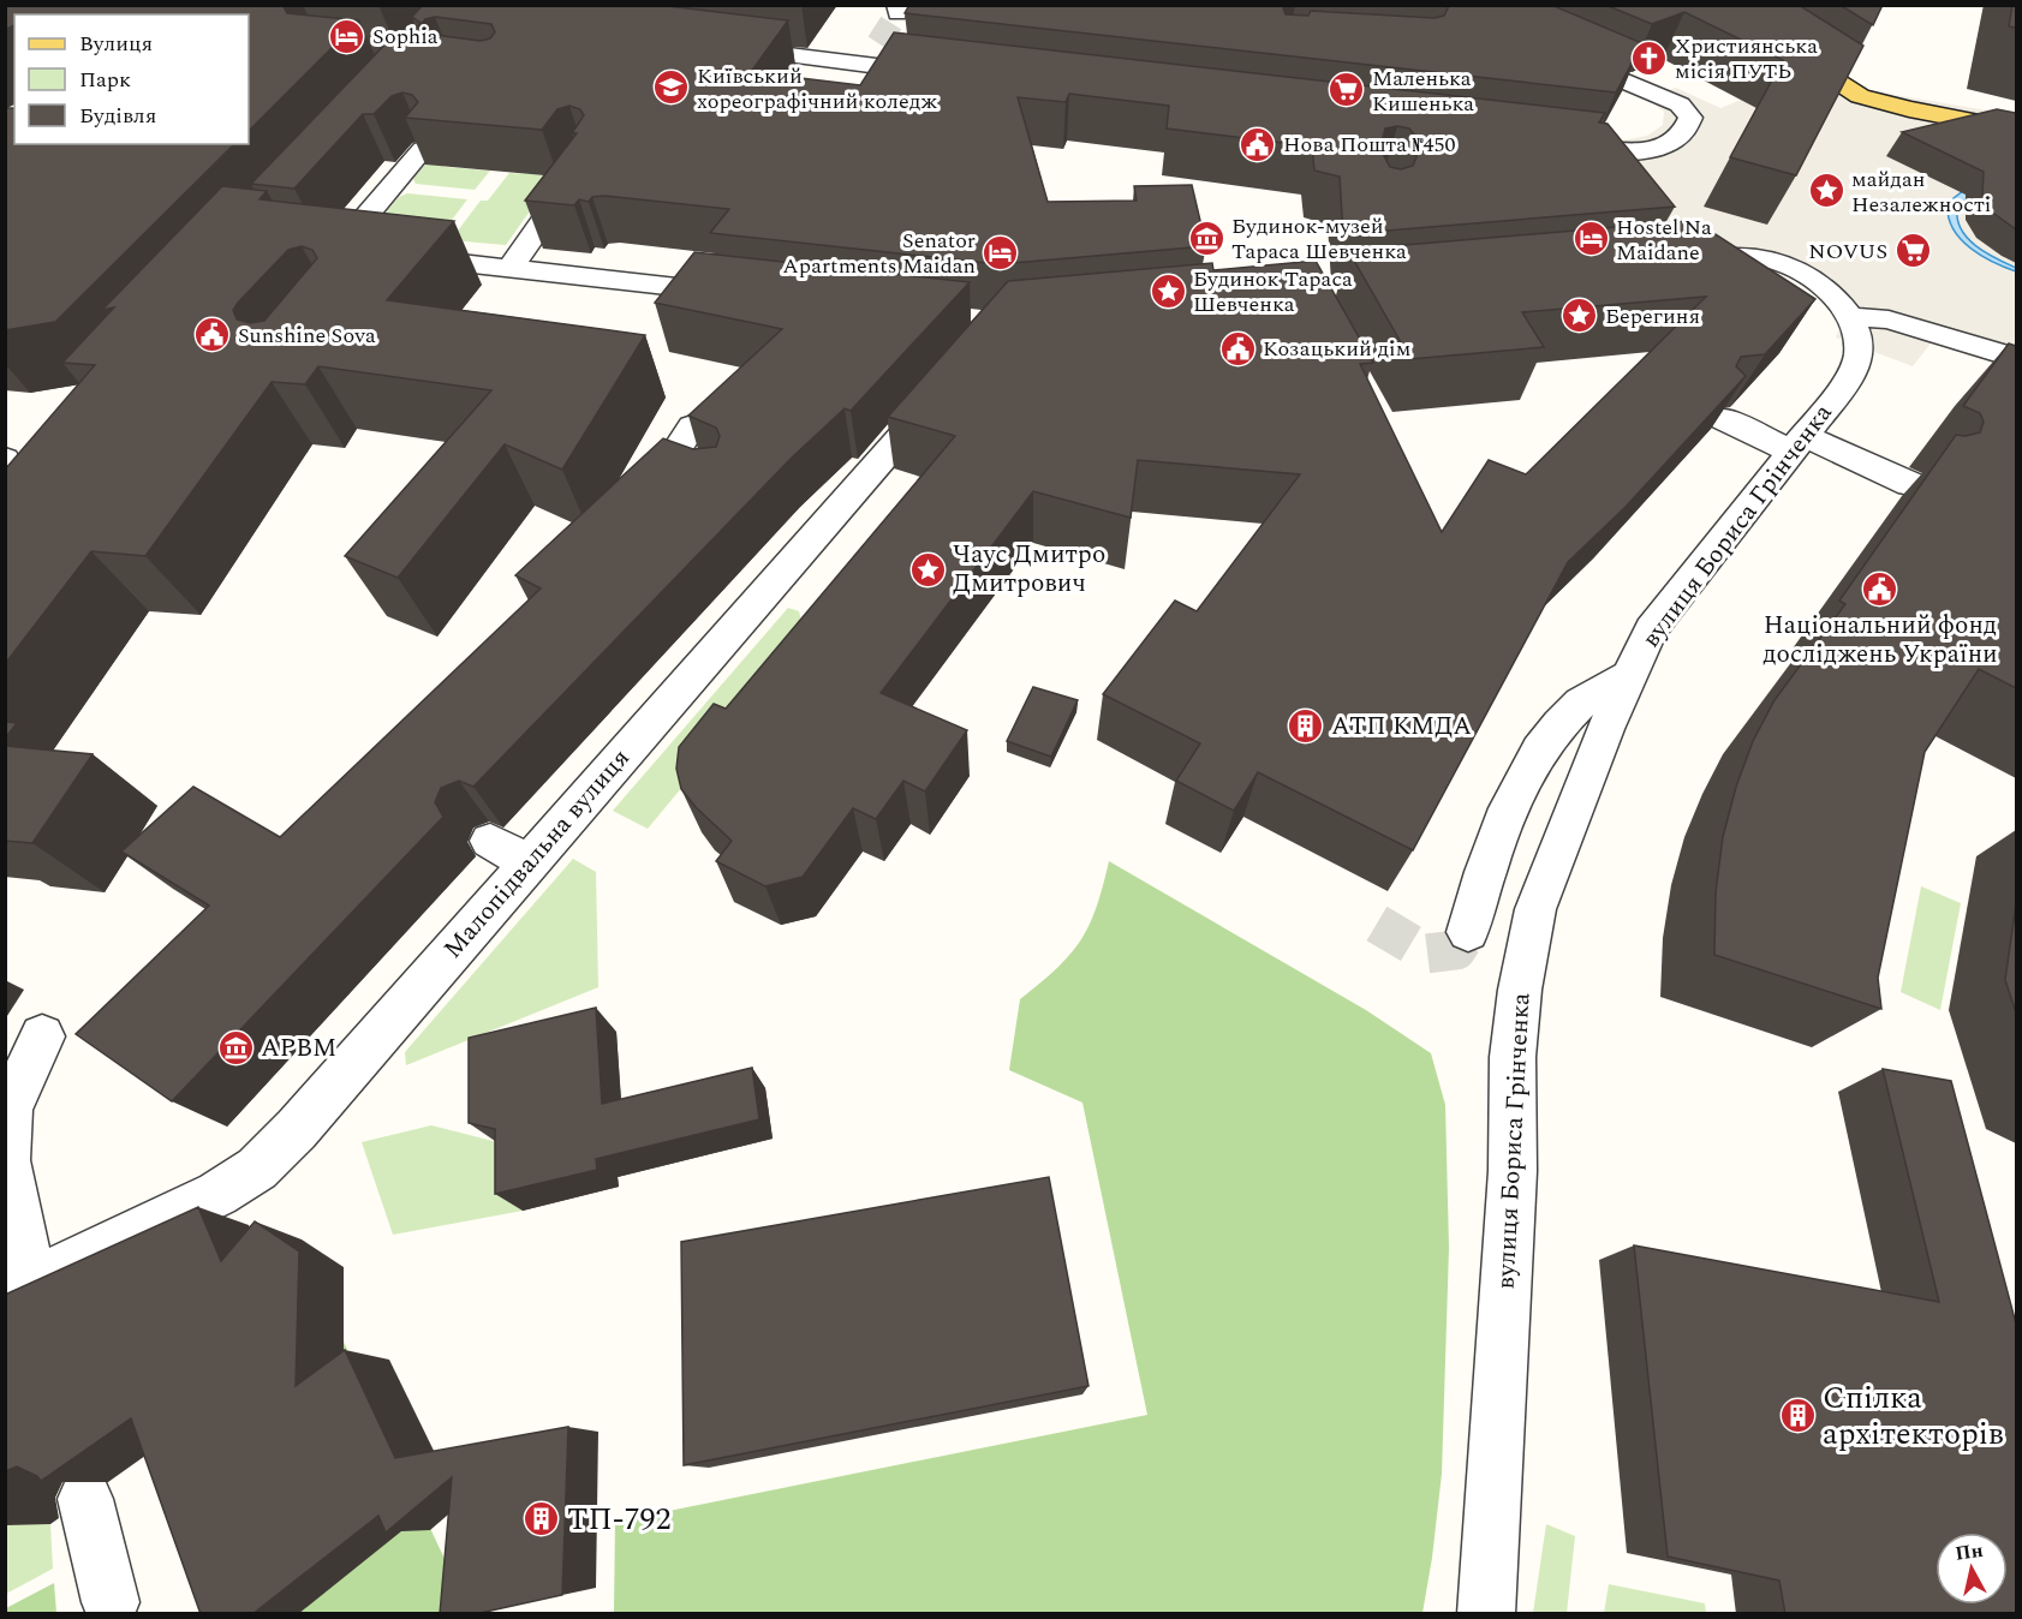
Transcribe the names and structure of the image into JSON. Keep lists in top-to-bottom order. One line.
{"streets":{"street":["вулиця Бориса Грінченка","Малопідвальна вулиця"]},"places":{"hotel":["Sophia","Hostel Na Maidane","Senator Apartments Maidan"],"church":["Християнська місія ПУТЬ"],"school or university":["Київський хореографічний коледж"],"supermarket":["Маленька Кишенька","NOVUS"],"public building":["Нова Пошта №450","Sunshine Sova","Козацький дім","Національний фонд досліджень України"],"place":["майдан Незалежності","Будинок Тараса Шевченка","Берегиня","Чаус Дмитро Дмитрович"],"museum":["Будинок-музей Тараса Шевченка","АРВМ"],"building":["АТП КМДА","Спілка архітекторів","ТП-792"]},"legend":["Вулиця","Парк","Будівля"],"north":"top"}
